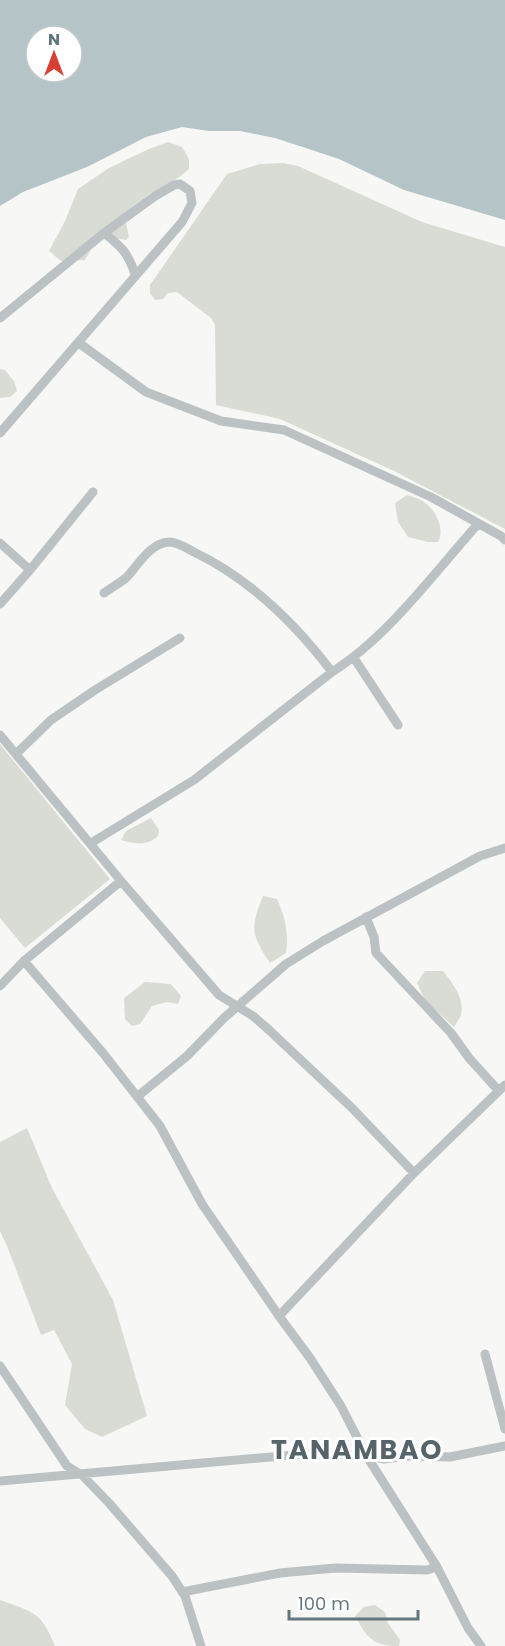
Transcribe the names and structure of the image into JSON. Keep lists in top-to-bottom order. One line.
{"districts":["TANAMBAO"],"scale_bar":"100 m","north":"top"}
